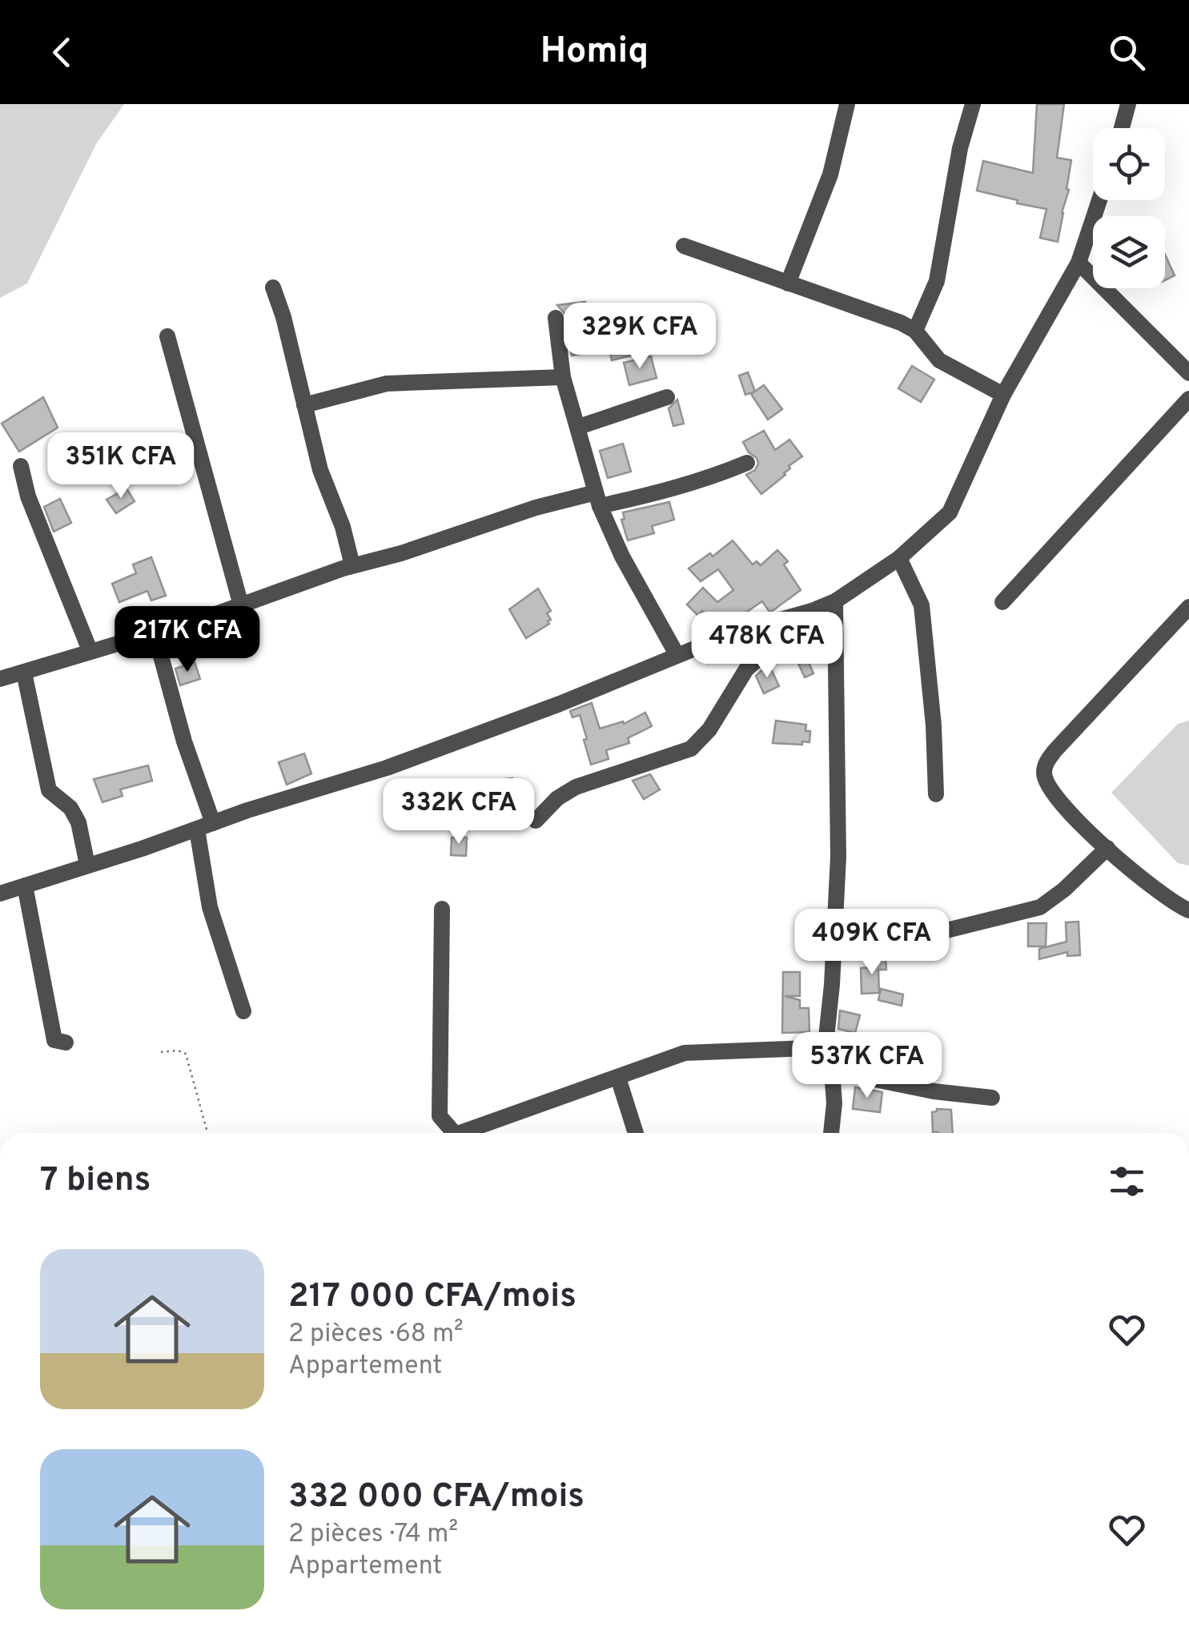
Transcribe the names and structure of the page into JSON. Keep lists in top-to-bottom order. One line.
{"page":{"header":"Homiq","price":["329K CFA","351K CFA","217K CFA","478K CFA","332K CFA","409K CFA","537K CFA"],"heading":"7 biens","list":[{"name":"217 000 CFA/mois","note":"2 pièces · 68 m² · Appartement"},{"name":"332 000 CFA/mois","note":"2 pièces · 74 m² · Appartement"}]}}
